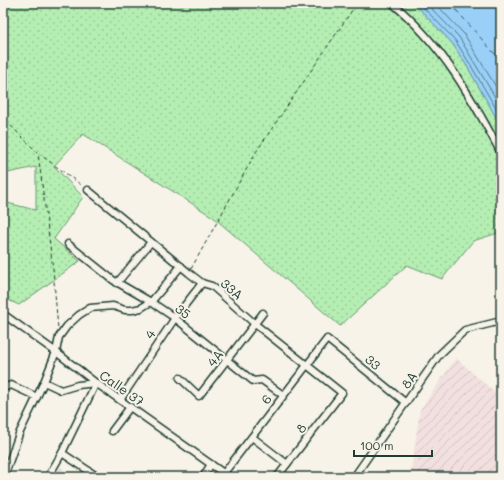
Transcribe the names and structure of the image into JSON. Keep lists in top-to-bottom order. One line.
{"streets":{"street":["33A","35","4","4A","33","8A","Calle 37","6","8"]},"crossings":[["33A","4"],["33A","4A"],["33A","6"],["33A","8"],["35","4"],["35","4A"],["35","6"],["4","Calle 37"],["33","8A"],["33","6"],["Calle 37","6"]],"scale_bar":"100 m"}
